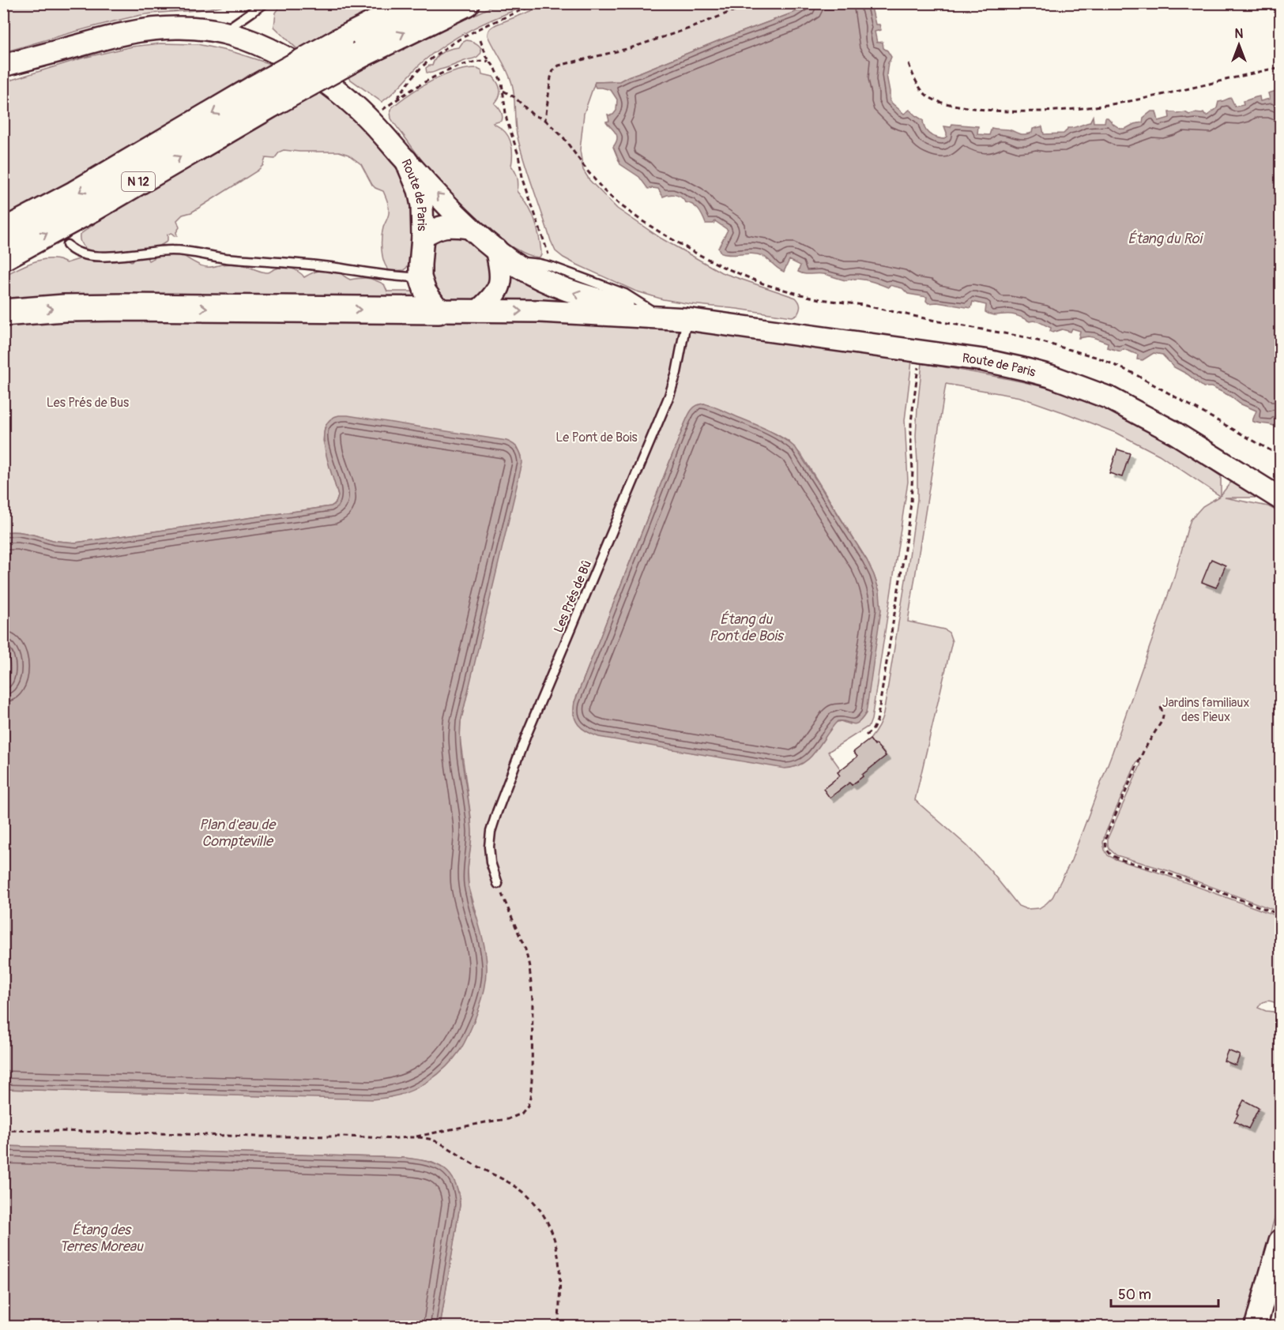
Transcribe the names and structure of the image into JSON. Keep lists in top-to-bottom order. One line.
{"streets":{"highway":["N 12"],"street":["Route de Paris"],"lane":["Les Prés de Bû"]},"crossings":[["Route de Paris","Les Prés de Bû"]],"water":["Étang du Roi","Étang du Pont de Bois","Plan d'eau de Compteville","Étang des Terres Moreau"],"parks":["Les Prés de Bus","Le Pont de Bois","Jardins familiaux des Pieux"],"scale_bar":"50 m","north":"top"}
